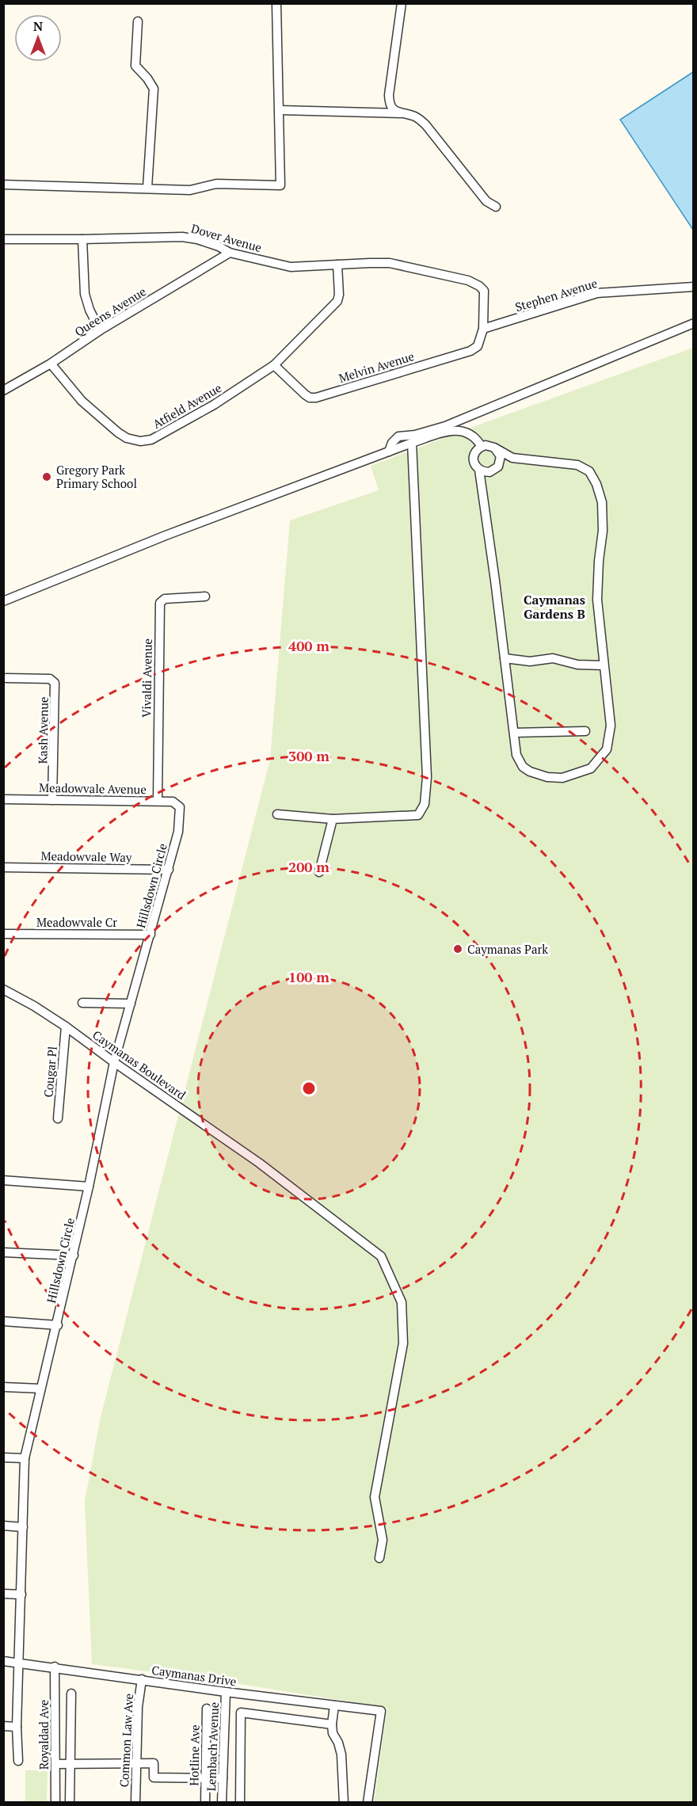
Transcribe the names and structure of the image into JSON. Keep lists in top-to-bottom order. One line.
{"streets":{"street":["Dover Avenue","Stephen Avenue","Queens Avenue","Melvin Avenue","Atfield Avenue","Vivaldi Avenue","Kash Avenue","Meadowvale Avenue","Meadowvale Way","Hillsdown Circle","Meadowvale Cr","Caymanas Boulevard","Cougar Pl","Caymanas Drive","Royaldad Ave","Common Law Ave","Lembach Avenue","Hotline Ave"]},"crossings":[["Dover Avenue","Stephen Avenue"],["Dover Avenue","Queens Avenue"],["Dover Avenue","Melvin Avenue"],["Dover Avenue","Atfield Avenue"],["Stephen Avenue","Melvin Avenue"],["Queens Avenue","Atfield Avenue"],["Melvin Avenue","Atfield Avenue"],["Vivaldi Avenue","Meadowvale Avenue"],["Kash Avenue","Meadowvale Avenue"],["Meadowvale Avenue","Hillsdown Circle"],["Meadowvale Way","Hillsdown Circle"],["Hillsdown Circle","Meadowvale Cr"],["Hillsdown Circle","Caymanas Boulevard"],["Hillsdown Circle","Caymanas Drive"],["Caymanas Boulevard","Cougar Pl"],["Caymanas Drive","Royaldad Ave"],["Caymanas Drive","Common Law Ave"],["Caymanas Drive","Lembach Avenue"]],"districts":["Caymanas Gardens B"],"places":["Gregory Park Primary School","Caymanas Park"],"north":"top","rings":["400 m","300 m","200 m","100 m"]}
